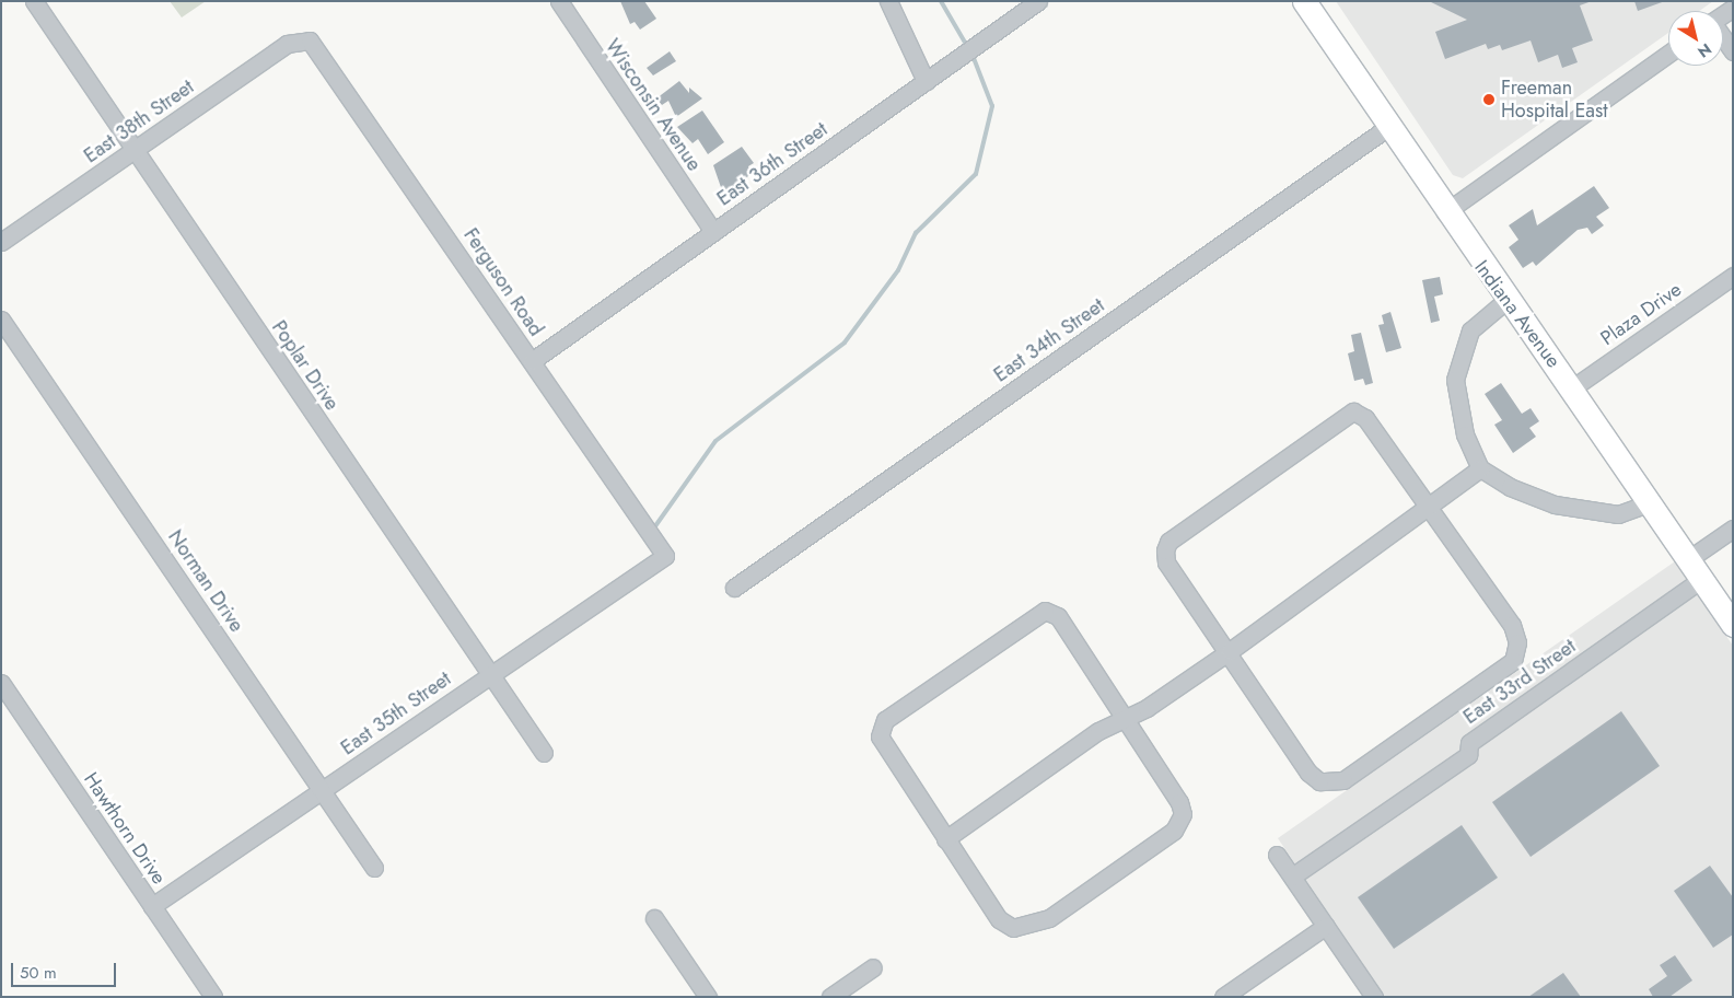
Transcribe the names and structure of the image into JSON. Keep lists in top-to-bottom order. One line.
{"streets":{"street":["Wisconsin Avenue","East 38th Street","East 36th Street","Ferguson Road","Indiana Avenue","Plaza Drive","East 34th Street","Poplar Drive","Norman Drive","East 33rd Street","East 35th Street","Hawthorn Drive"]},"crossings":[["Wisconsin Avenue","East 36th Street"],["East 38th Street","Ferguson Road"],["East 38th Street","Poplar Drive"],["East 36th Street","Ferguson Road"],["Ferguson Road","East 35th Street"],["Indiana Avenue","Plaza Drive"],["Indiana Avenue","East 34th Street"],["Indiana Avenue","East 33rd Street"],["Poplar Drive","East 35th Street"],["Norman Drive","East 35th Street"],["East 35th Street","Hawthorn Drive"]],"places":["Freeman Hospital East"],"scale_bar":"50 m","north":"bottom right"}
